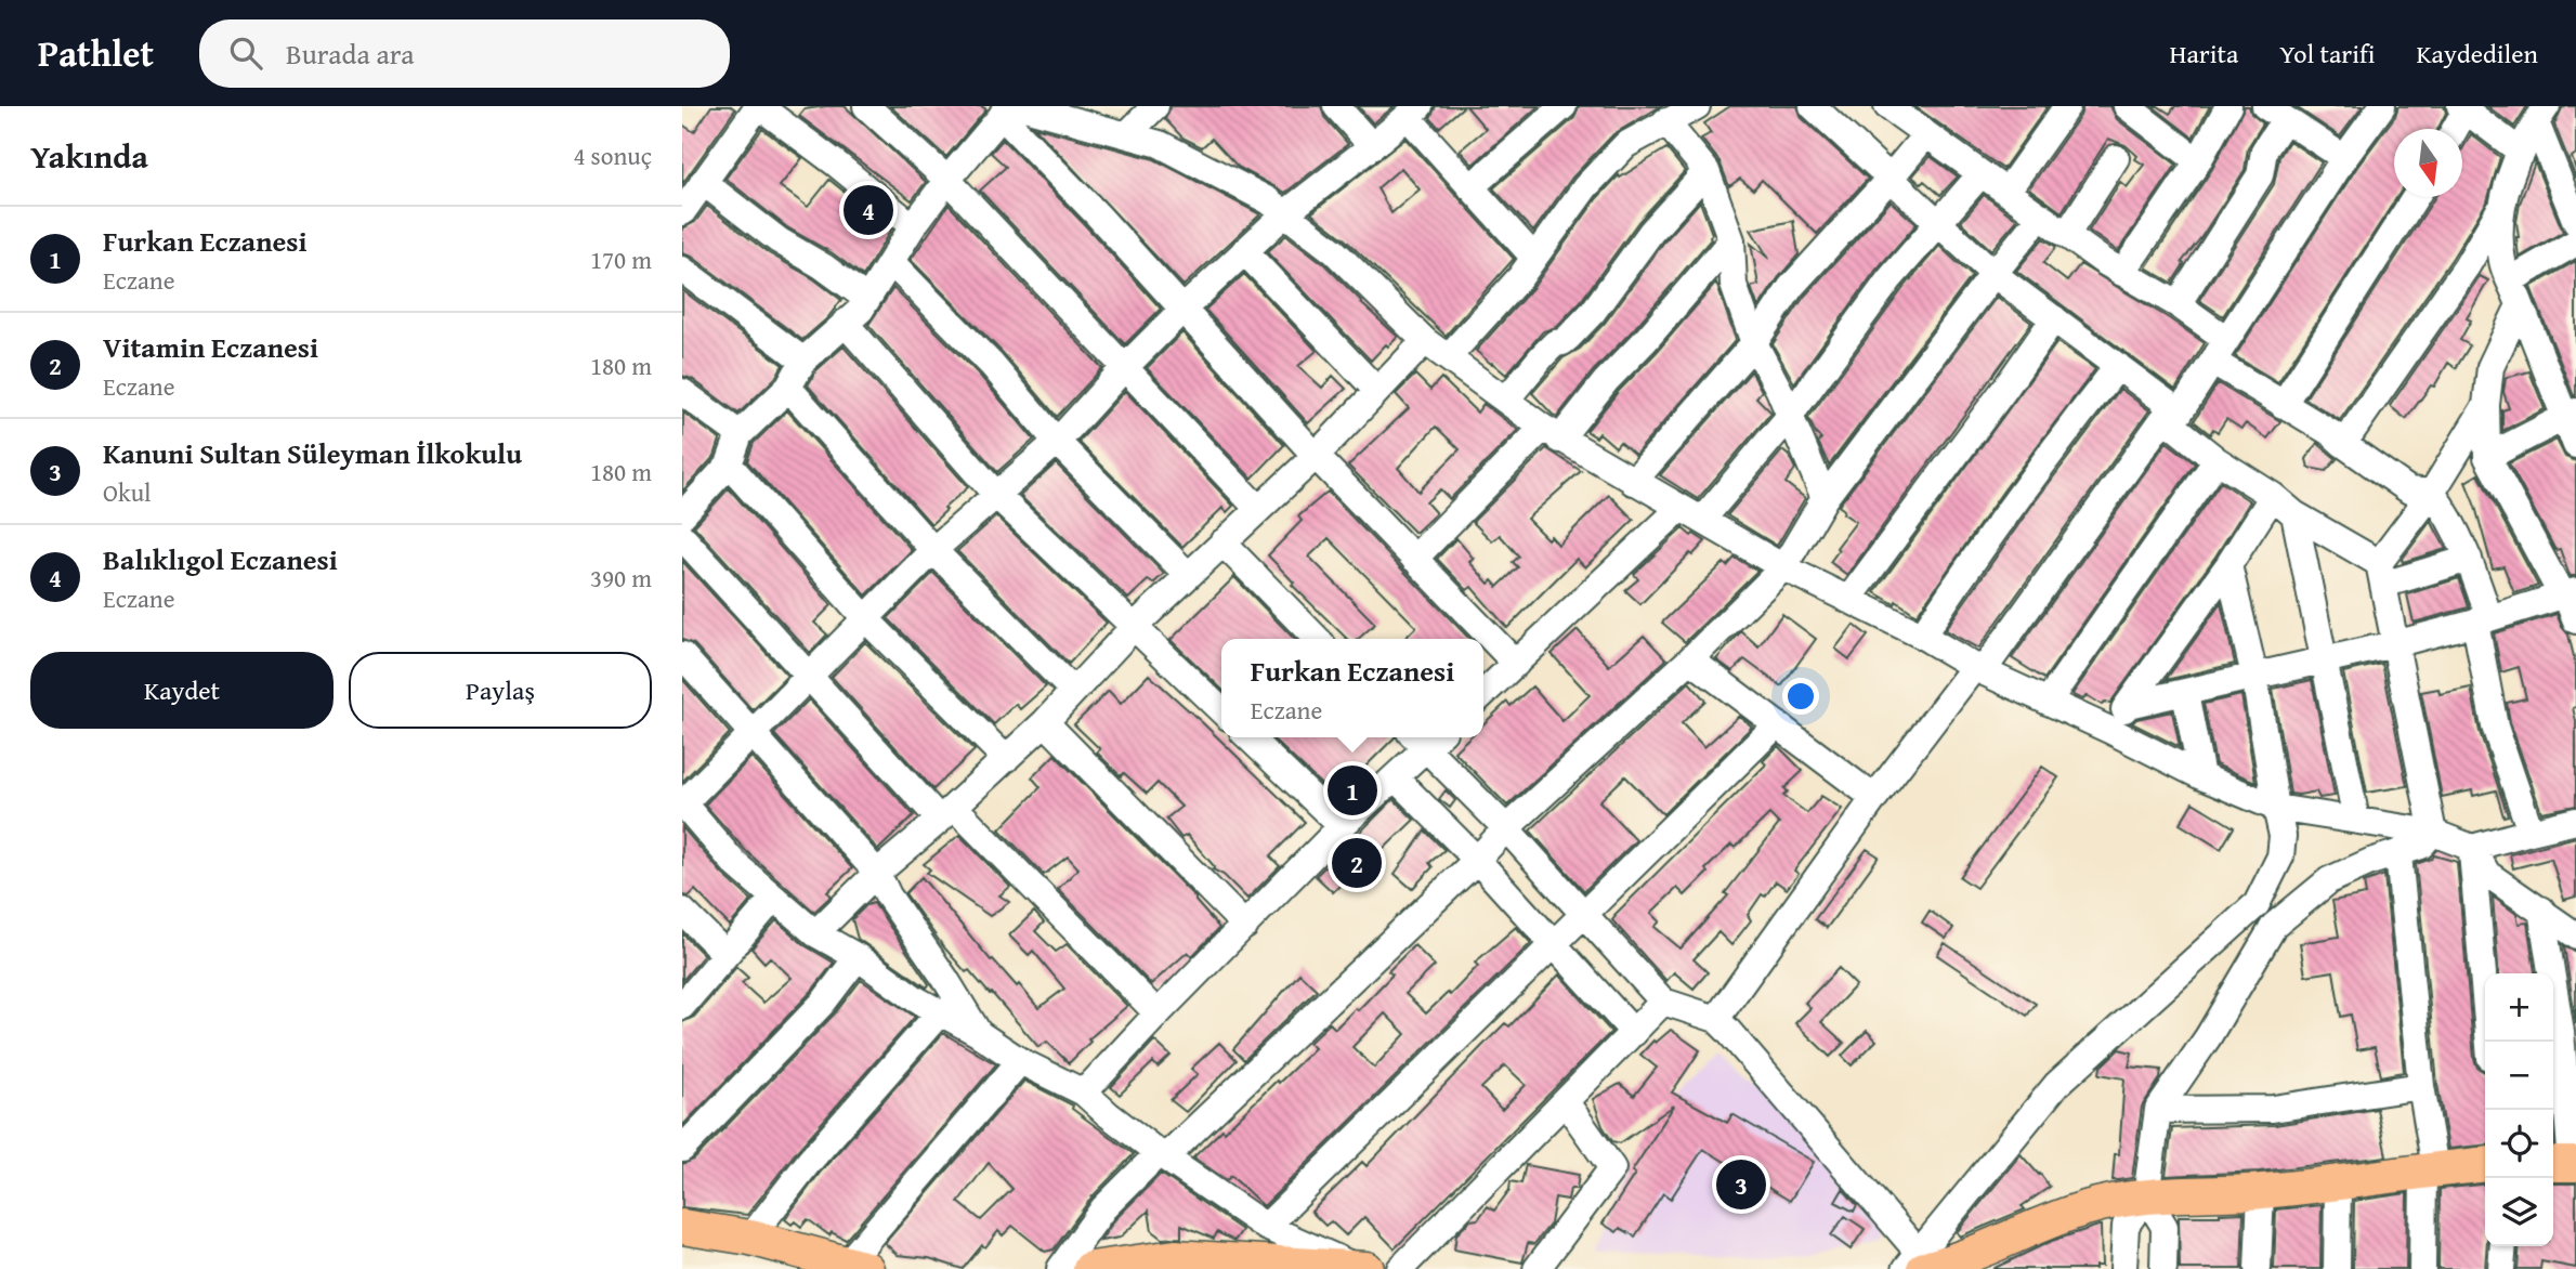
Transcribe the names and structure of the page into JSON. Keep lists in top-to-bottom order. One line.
{"north":"bottom","page":{"header":"Pathlet","search":"Burada ara","nav":["Harita","Yol tarifi","Kaydedilen"],"heading":["Yakında","4 sonuç"],"pins":["4","1","2","3"],"list":[{"mark":"1","name":"Furkan Eczanesi","note":"Eczane","value":"170 m"},{"mark":"2","name":"Vitamin Eczanesi","note":"Eczane","value":"180 m"},{"mark":"3","name":"Kanuni Sultan Süleyman İlkokulu","note":"Okul","value":"180 m"},{"mark":"4","name":"Balıklıgol Eczanesi","note":"Eczane","value":"390 m"}],"buttons":["Kaydet","Paylaş"],"popup":["Furkan Eczanesi","Eczane"],"map_buttons":["+","−"]}}
